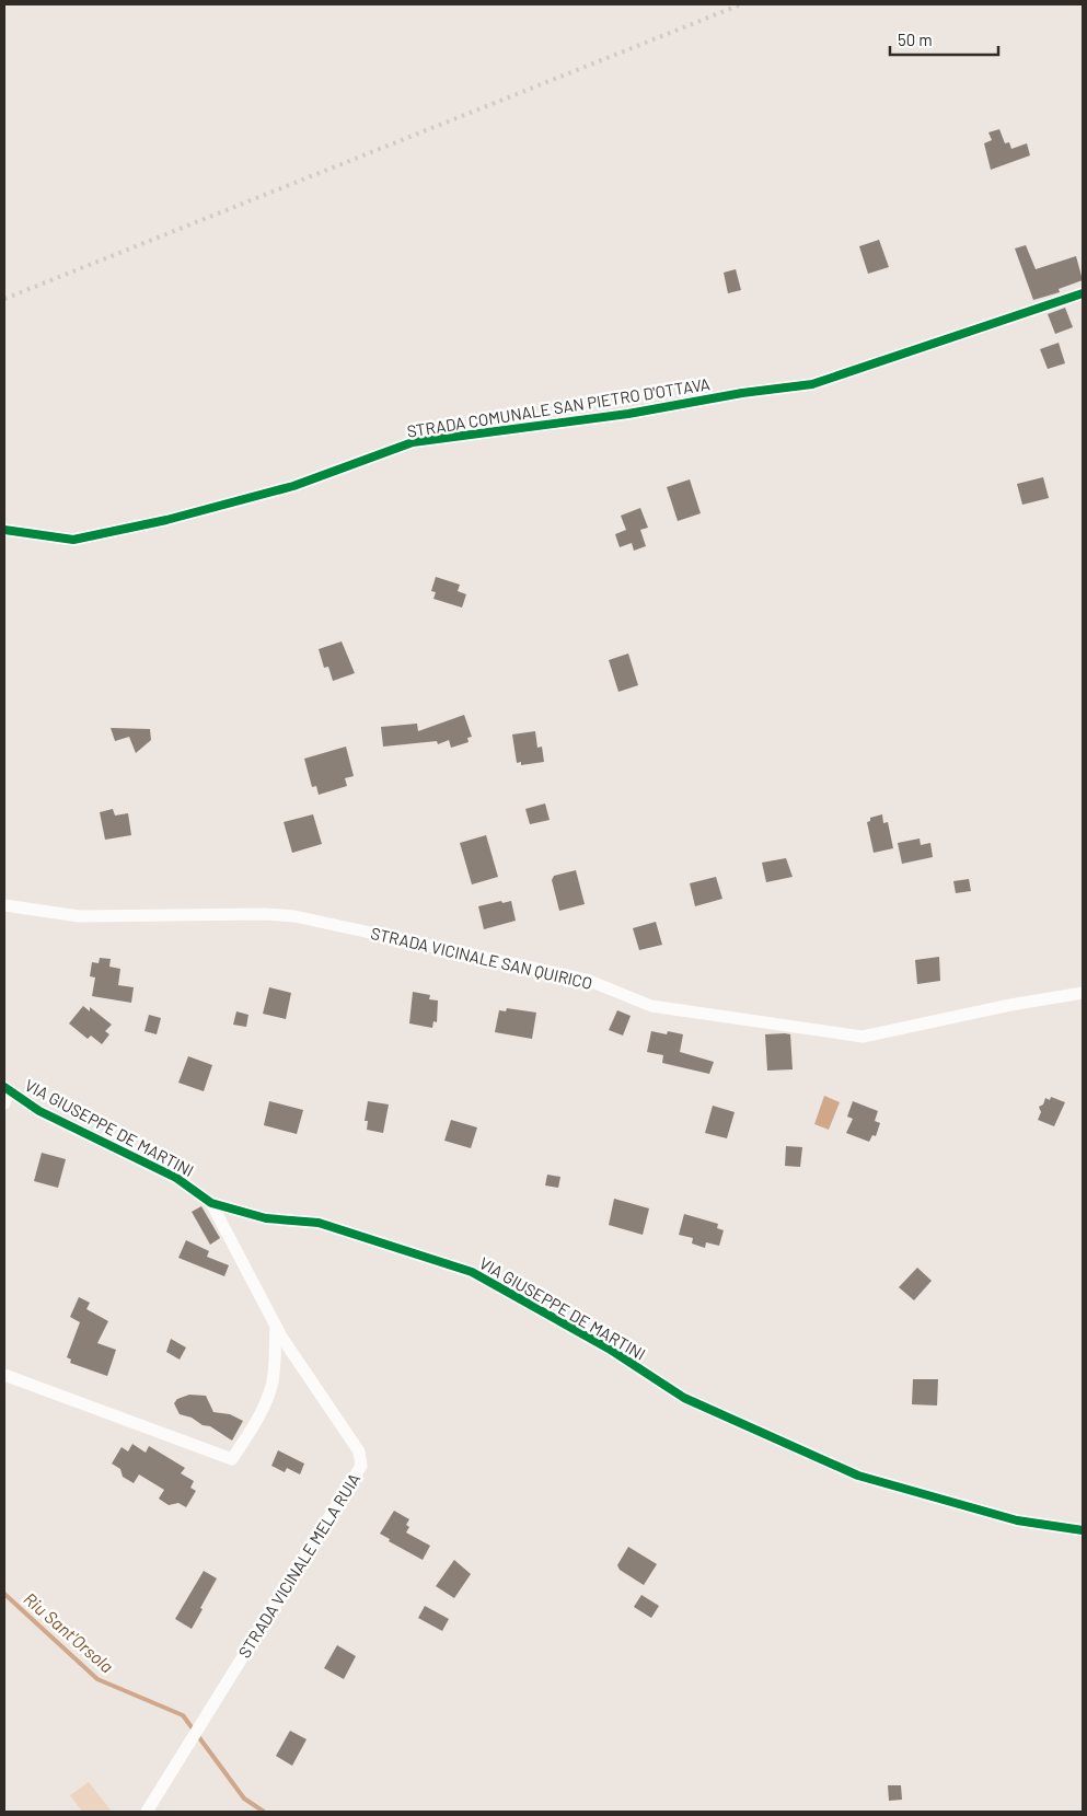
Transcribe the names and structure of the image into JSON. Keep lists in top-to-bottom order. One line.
{"streets":{"street":["STRADA COMUNALE SAN PIETRO D'OTTAVA","STRADA VICINALE SAN QUIRICO","VIA GIUSEPPE DE MARTINI","STRADA VICINALE MELA RUIA"]},"crossings":[["VIA GIUSEPPE DE MARTINI","STRADA VICINALE MELA RUIA"]],"water":["Riu Sant'Orsola"],"scale_bar":"50 m"}
